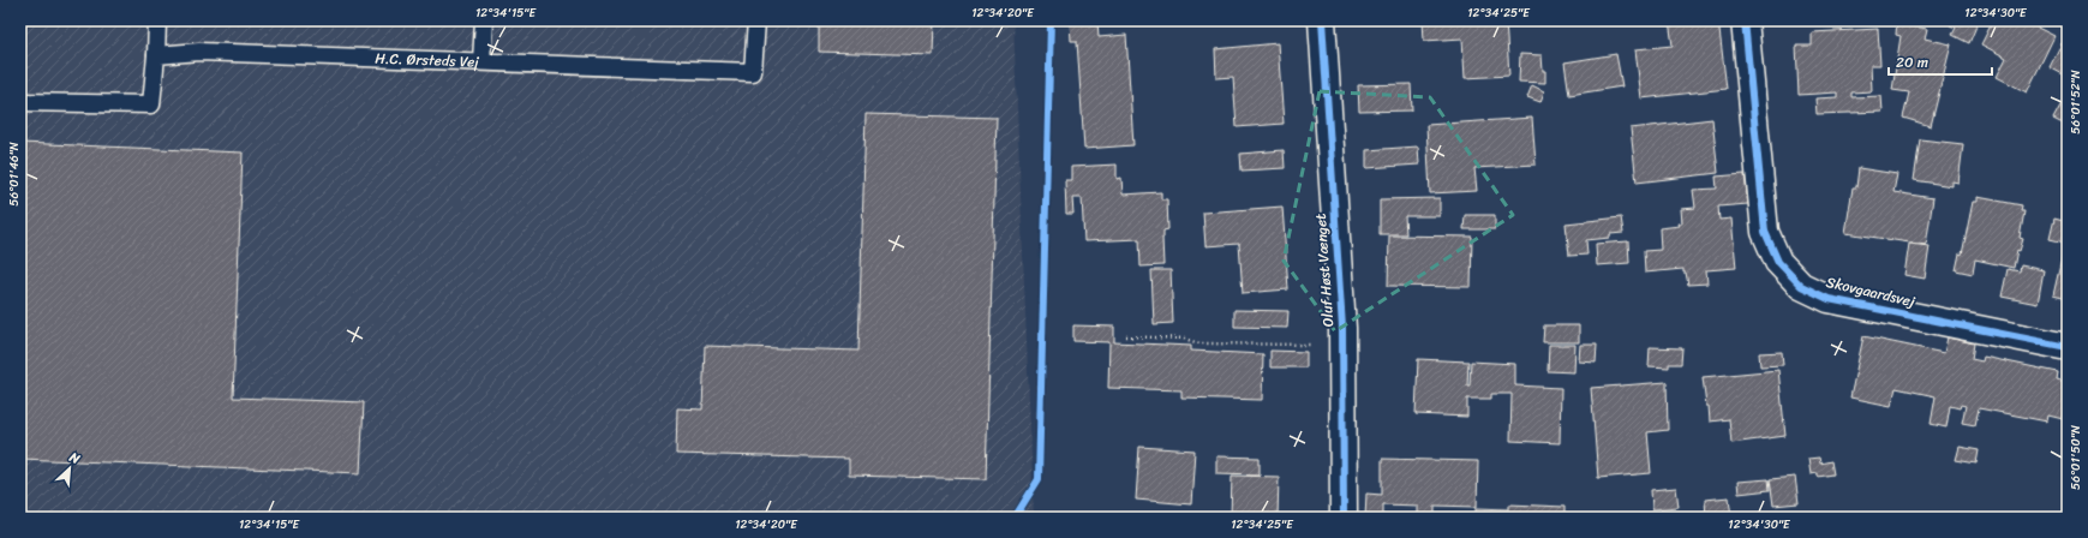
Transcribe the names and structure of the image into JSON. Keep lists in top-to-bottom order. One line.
{"streets":{"street":["Oluf Høst Vænget","Skovgaardsvej"],"lane":["H.C. Ørsteds Vej"]},"scale_bar":"20 m","north":"top right","coordinates":["12°34'15\"E","12°34'20\"E","12°34'25\"E","12°34'30\"E","56°01'52\"N","56°01'46\"N","56°01'50\"N"]}
